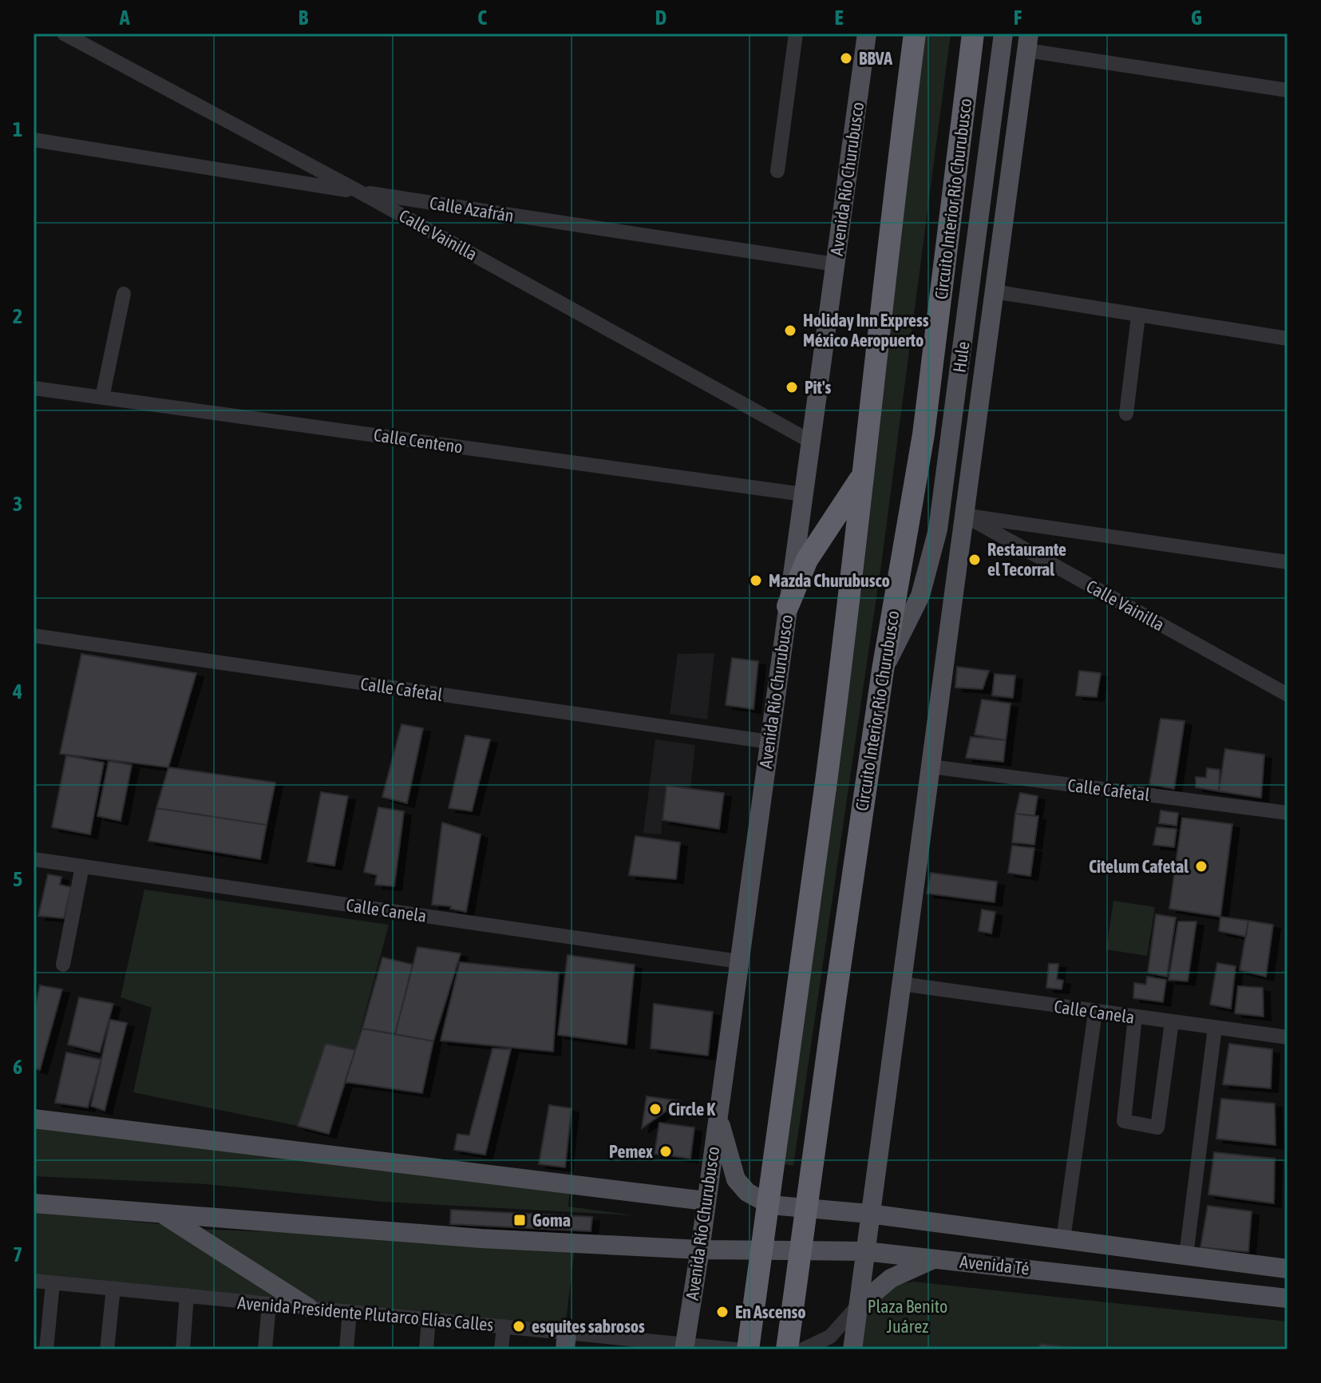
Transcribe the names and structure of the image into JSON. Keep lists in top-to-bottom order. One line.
{"streets":{"highway":["Circuito Interior Río Churubusco"],"main road":["Avenida Río Churubusco","Hule","Avenida Té"],"street":["Calle Azafrán","Calle Vainilla","Calle Centeno","Calle Cafetal","Calle Canela","Avenida Presidente Plutarco Elías Calles"]},"crossings":[["Avenida Río Churubusco","Calle Azafrán"],["Avenida Río Churubusco","Calle Vainilla"],["Avenida Río Churubusco","Calle Centeno"],["Avenida Río Churubusco","Calle Cafetal"],["Avenida Río Churubusco","Calle Canela"],["Avenida Río Churubusco","Avenida Té"],["Avenida Río Churubusco","Avenida Presidente Plutarco Elías Calles"],["Circuito Interior Río Churubusco","Hule"],["Calle Azafrán","Calle Vainilla"]],"parks":["Plaza Benito Juárez"],"places":{"other":["BBVA","Holiday Inn Express México Aeropuerto","Pit's","Restaurante el Tecorral","Mazda Churubusco","Citelum Cafetal","Circle K","Pemex","En Ascenso","esquites sabrosos"],"transit":["Goma"]},"grid":{"columns":["A","B","C","D","E","F","G"],"rows":["1","2","3","4","5","6","7"]}}
